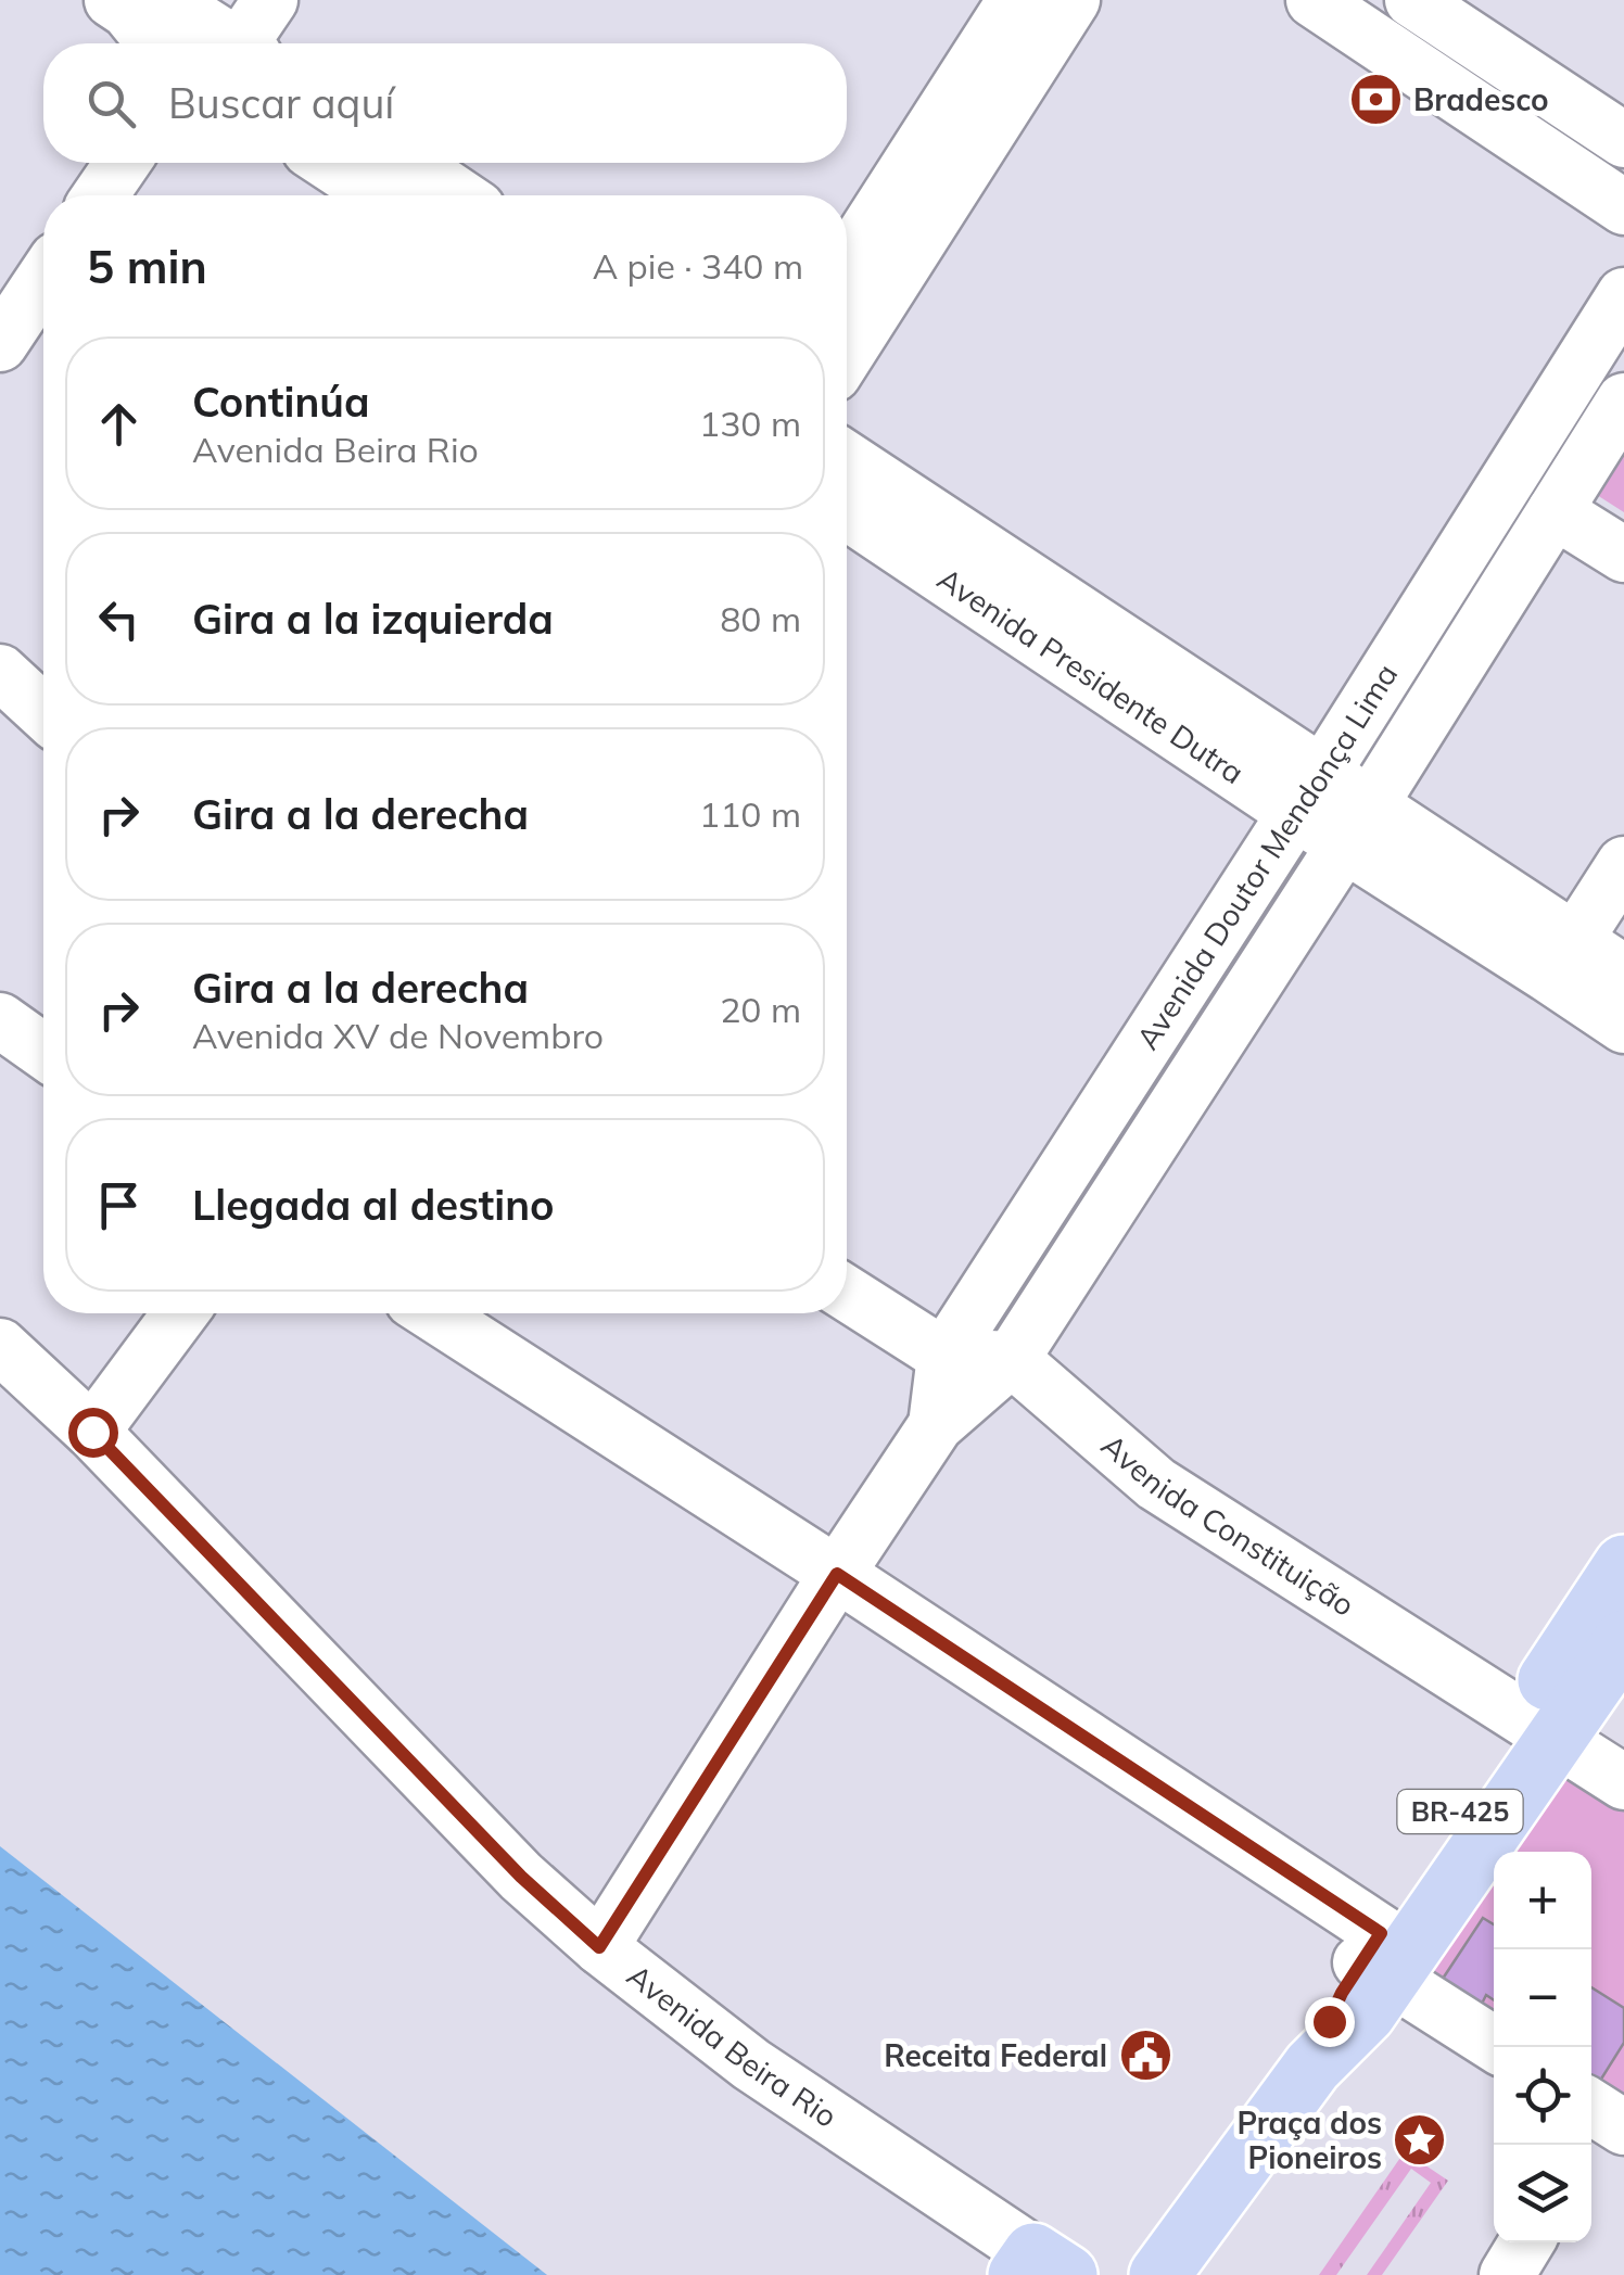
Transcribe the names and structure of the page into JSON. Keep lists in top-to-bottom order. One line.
{"streets":{"main road":["BR-425"],"street":["Avenida Presidente Dutra","Avenida Doutor Mendonça Lima","Avenida Constituição","Avenida Beira Rio"]},"crossings":[["Avenida Presidente Dutra","Avenida Doutor Mendonça Lima"],["Avenida Doutor Mendonça Lima","Avenida Constituição"],["Avenida Doutor Mendonça Lima","Avenida Beira Rio"],["Avenida Constituição","BR-425"]],"places":{"bank":["Bradesco"],"public building":["Receita Federal"],"place":["Praça dos Pioneiros"]},"page":{"search":"Buscar aquí","heading":["5 min","A pie · 340 m"],"list":[["Continúa","Avenida Beira Rio","130 m"],["Gira a la izquierda","80 m"],["Gira a la derecha","110 m"],["Gira a la derecha","Avenida XV de Novembro","20 m"],"Llegada al destino"],"map_buttons":["+","−"]}}
